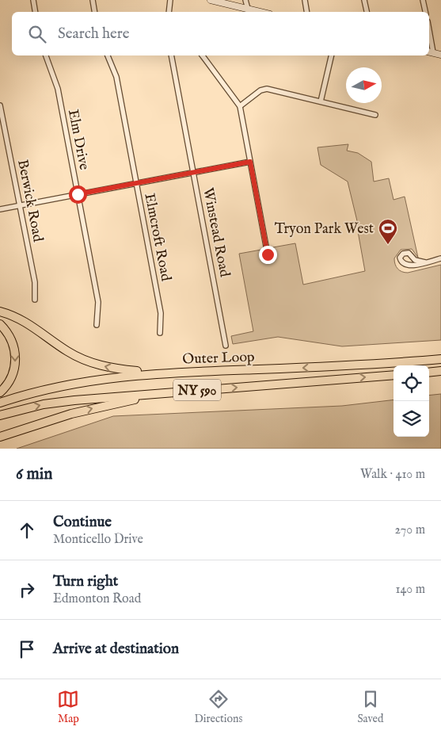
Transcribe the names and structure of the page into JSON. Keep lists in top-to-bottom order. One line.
{"streets":{"highway":["Outer Loop","NY 590"],"street":["Elm Drive","Berwick Road","Winstead Road","Elmcroft Road"]},"places":{"sports":["Tryon Park West"]},"north":"right","page":{"search":"Search here","heading":["6 min","Walk · 410 m"],"list":[["Continue","Monticello Drive","270 m"],["Turn right","Edmonton Road","140 m"],"Arrive at destination"],"nav":["Map","Directions","Saved"]}}
